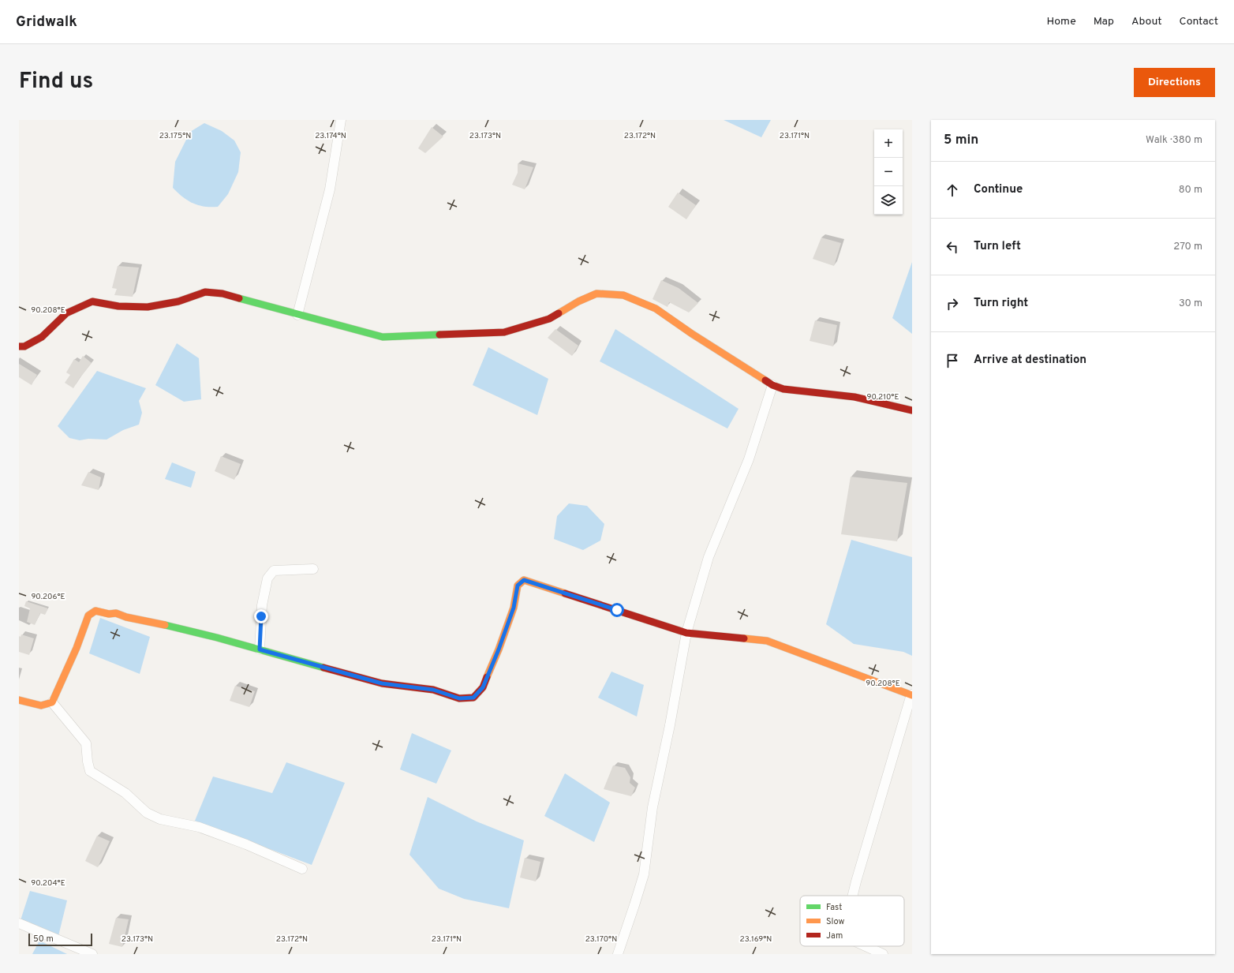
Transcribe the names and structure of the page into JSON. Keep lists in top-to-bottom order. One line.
{"legend":["Fast","Slow","Jam"],"scale_bar":"50 m","page":{"header":"Gridwalk","nav":["Home","Map","About","Contact"],"title":"Find us","buttons":"Directions","heading":["5 min","Walk · 380 m"],"map_buttons":["+","−"],"list":[["Continue","80 m"],["Turn left","270 m"],["Turn right","30 m"],"Arrive at destination"],"scale":"50 m"},"coordinates":["23.173°N","23.172°N","23.171°N","23.175°N","23.174°N","90.208°E","90.210°E","90.206°E","90.204°E","23.170°N","23.169°N"]}
